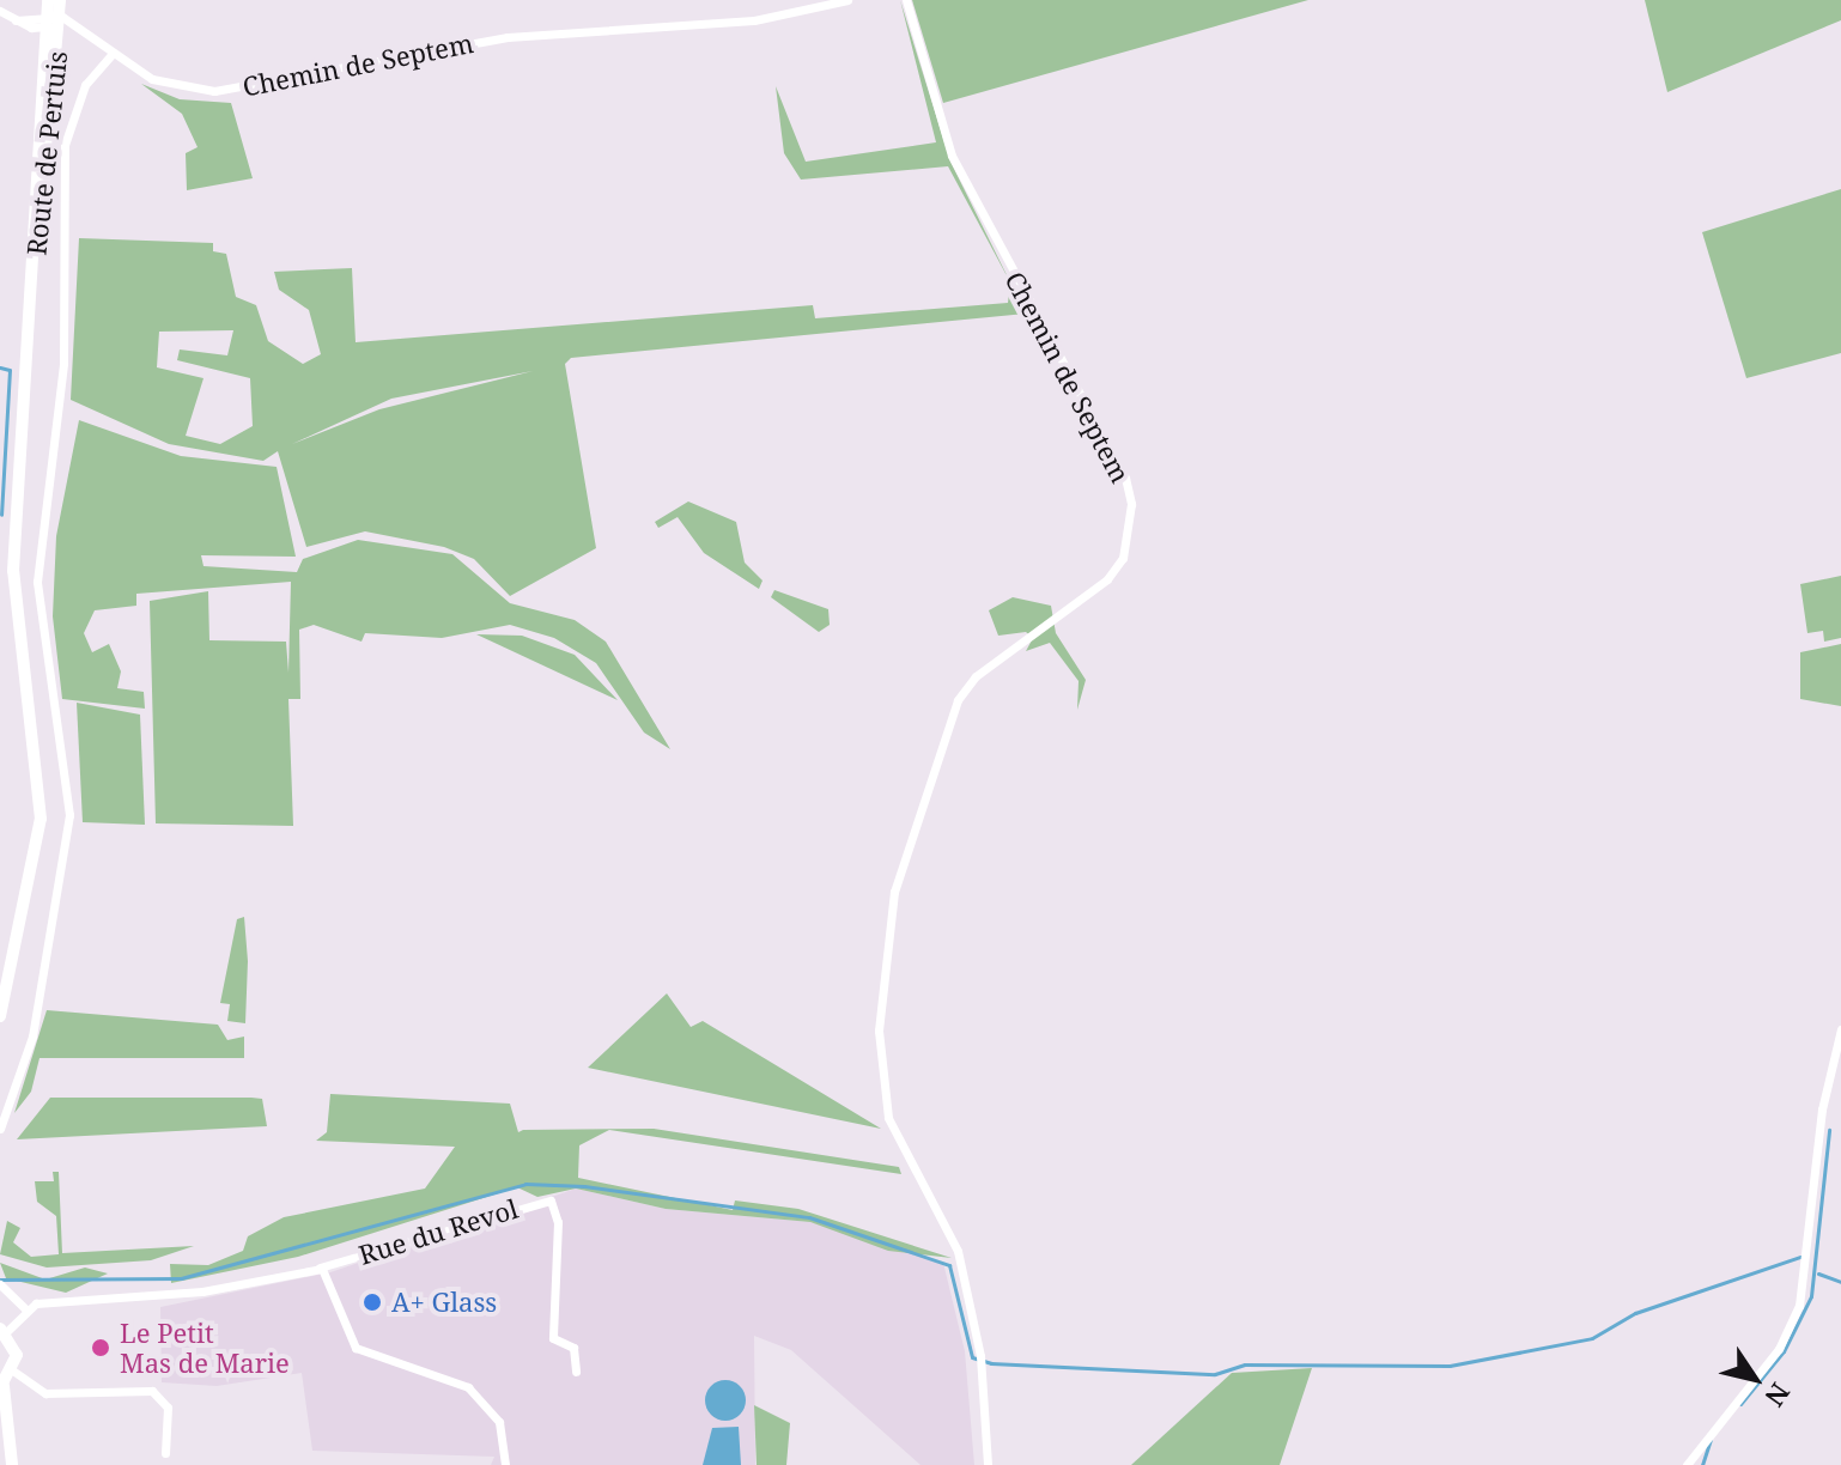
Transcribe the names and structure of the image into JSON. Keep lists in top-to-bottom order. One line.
{"streets":{"main road":["Route de Pertuis"],"street":["Chemin de Septem","Rue du Revol"]},"crossings":[["Chemin de Septem","Route de Pertuis"]],"places":["A+ Glass","Le Petit Mas de Marie"],"north":"bottom right"}
